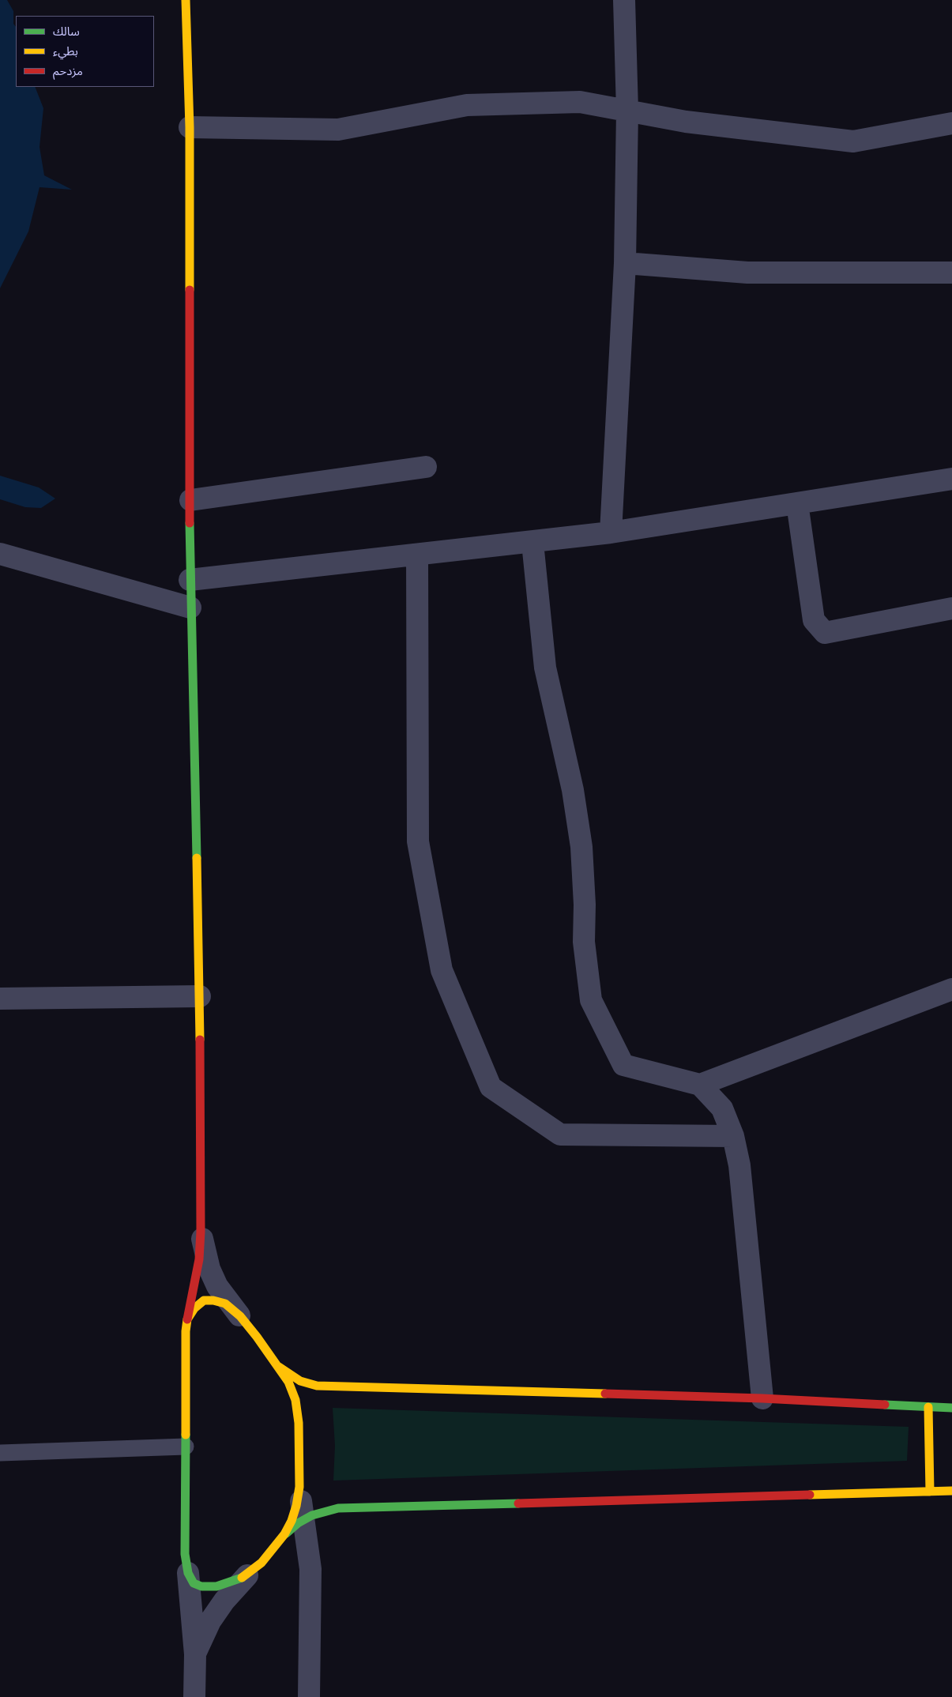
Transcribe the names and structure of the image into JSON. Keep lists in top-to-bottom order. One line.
{"legend":["سالك","بطيء","مزدحم"]}
